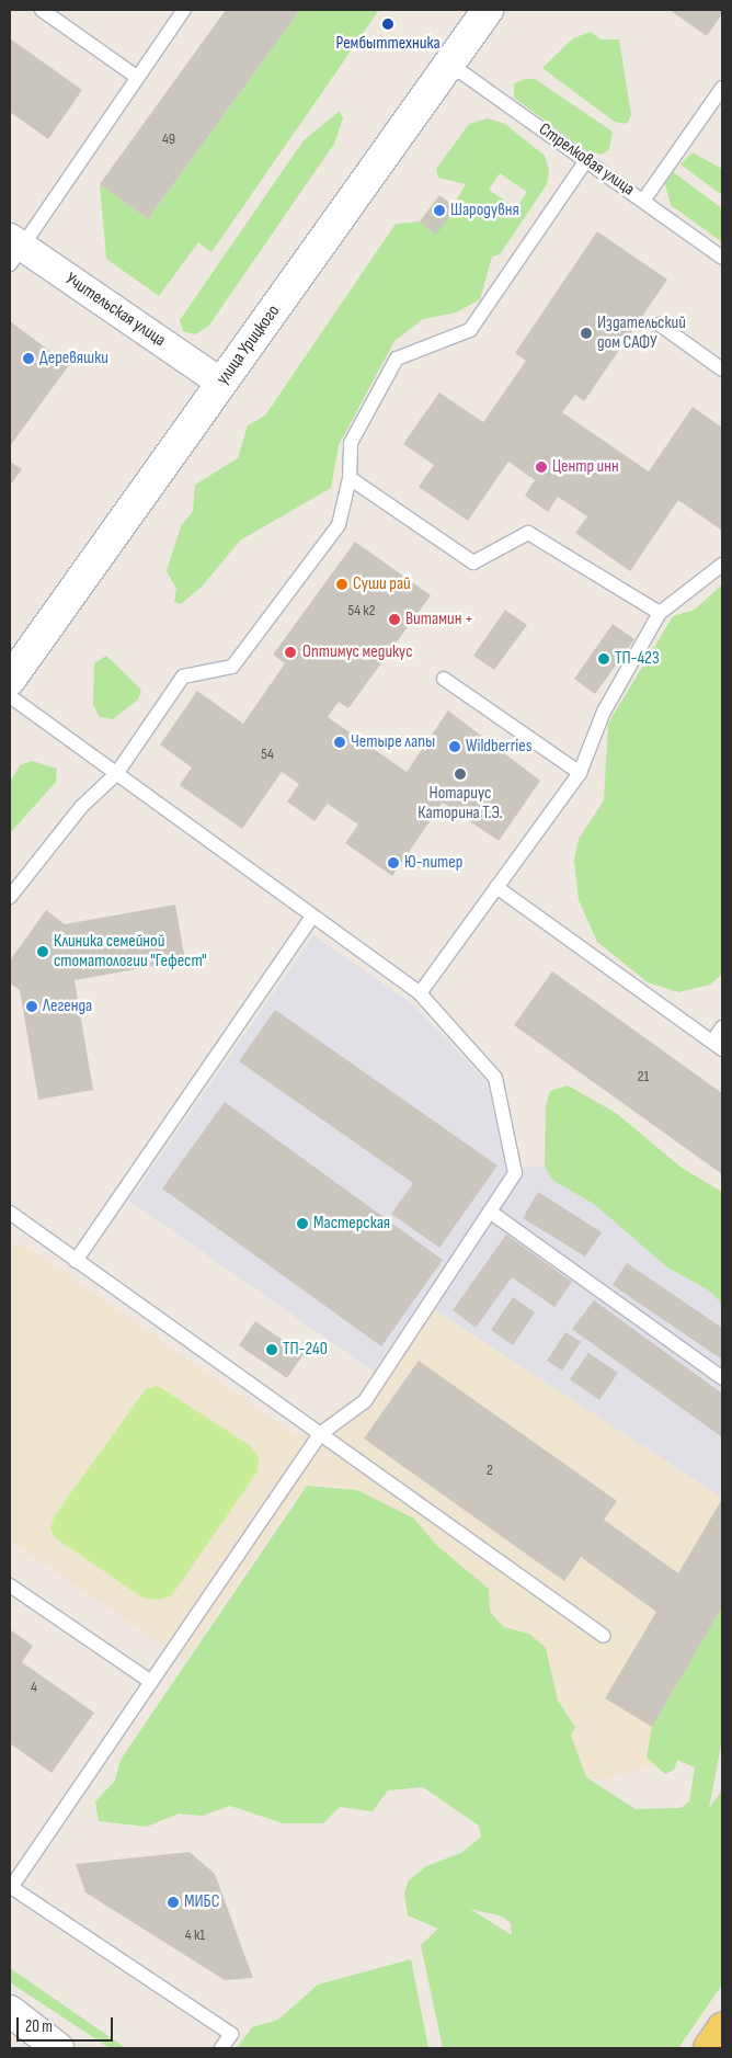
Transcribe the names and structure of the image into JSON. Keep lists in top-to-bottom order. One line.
{"streets":{"main road":["улица Урицкого"],"street":["Учительская улица"],"lane":["Стрелковая улица"]},"crossings":[["Стрелковая улица","улица Урицкого"],["Учительская улица","улица Урицкого"]],"places":["Рембыттехника","Шародувня","Издательский дом САФУ","Деревяшки","Центр инн","Суши рай","Витамин +","Оптимус медикус","ТП-423","Четыре лапы","Wildberries","Нотариус Каторина Т.Э.","Ю-питер","Клиника семейной стоматологии \"Гефест\"","Легенда","Мастерская","ТП-240","МИБС"],"house_numbers":["49","54 к2","54","21","2","4","4 к1"],"scale_bar":"20 m"}
